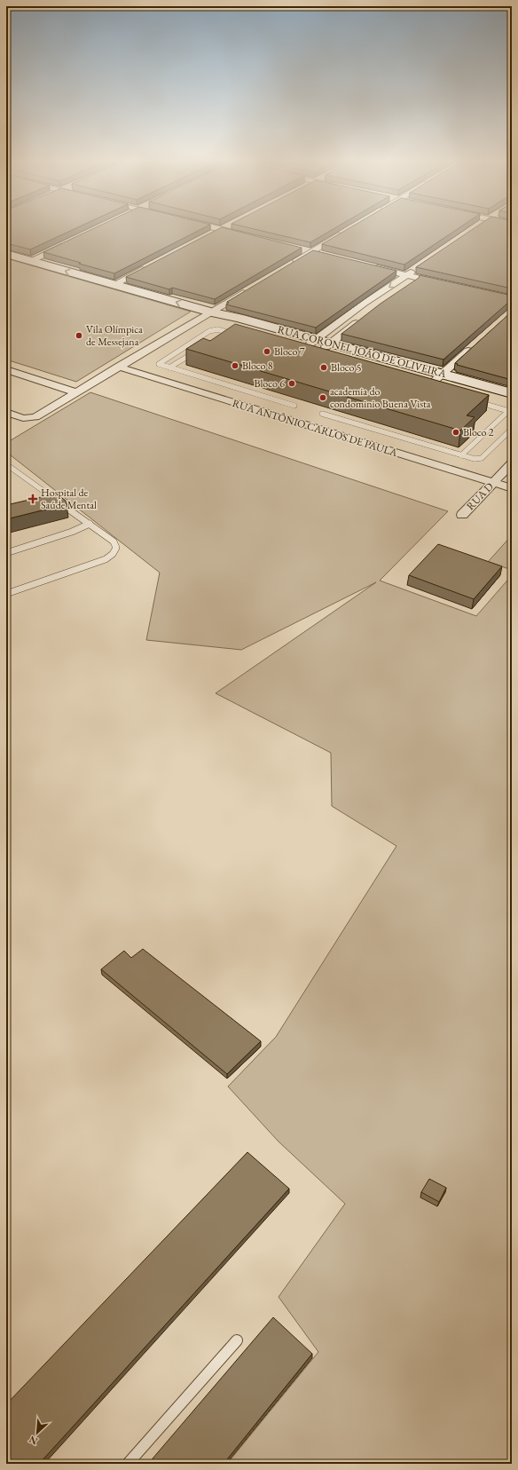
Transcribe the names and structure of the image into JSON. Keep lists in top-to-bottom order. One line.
{"streets":{"street":["RUA CORONEL JOÃO DE OLIVEIRA","RUA ANTÔNIO CARLOS DE PAULA","RUA D"]},"crossings":[["RUA ANTÔNIO CARLOS DE PAULA","RUA D"]],"places":{"other":["Vila Olímpica de Messejana","Bloco 7","Bloco 8","Bloco 5","Bloco 6","academia do condominio Buena Vista","Bloco 2"],"health":["Hospital de Saúde Mental"]},"north":"bottom left"}
